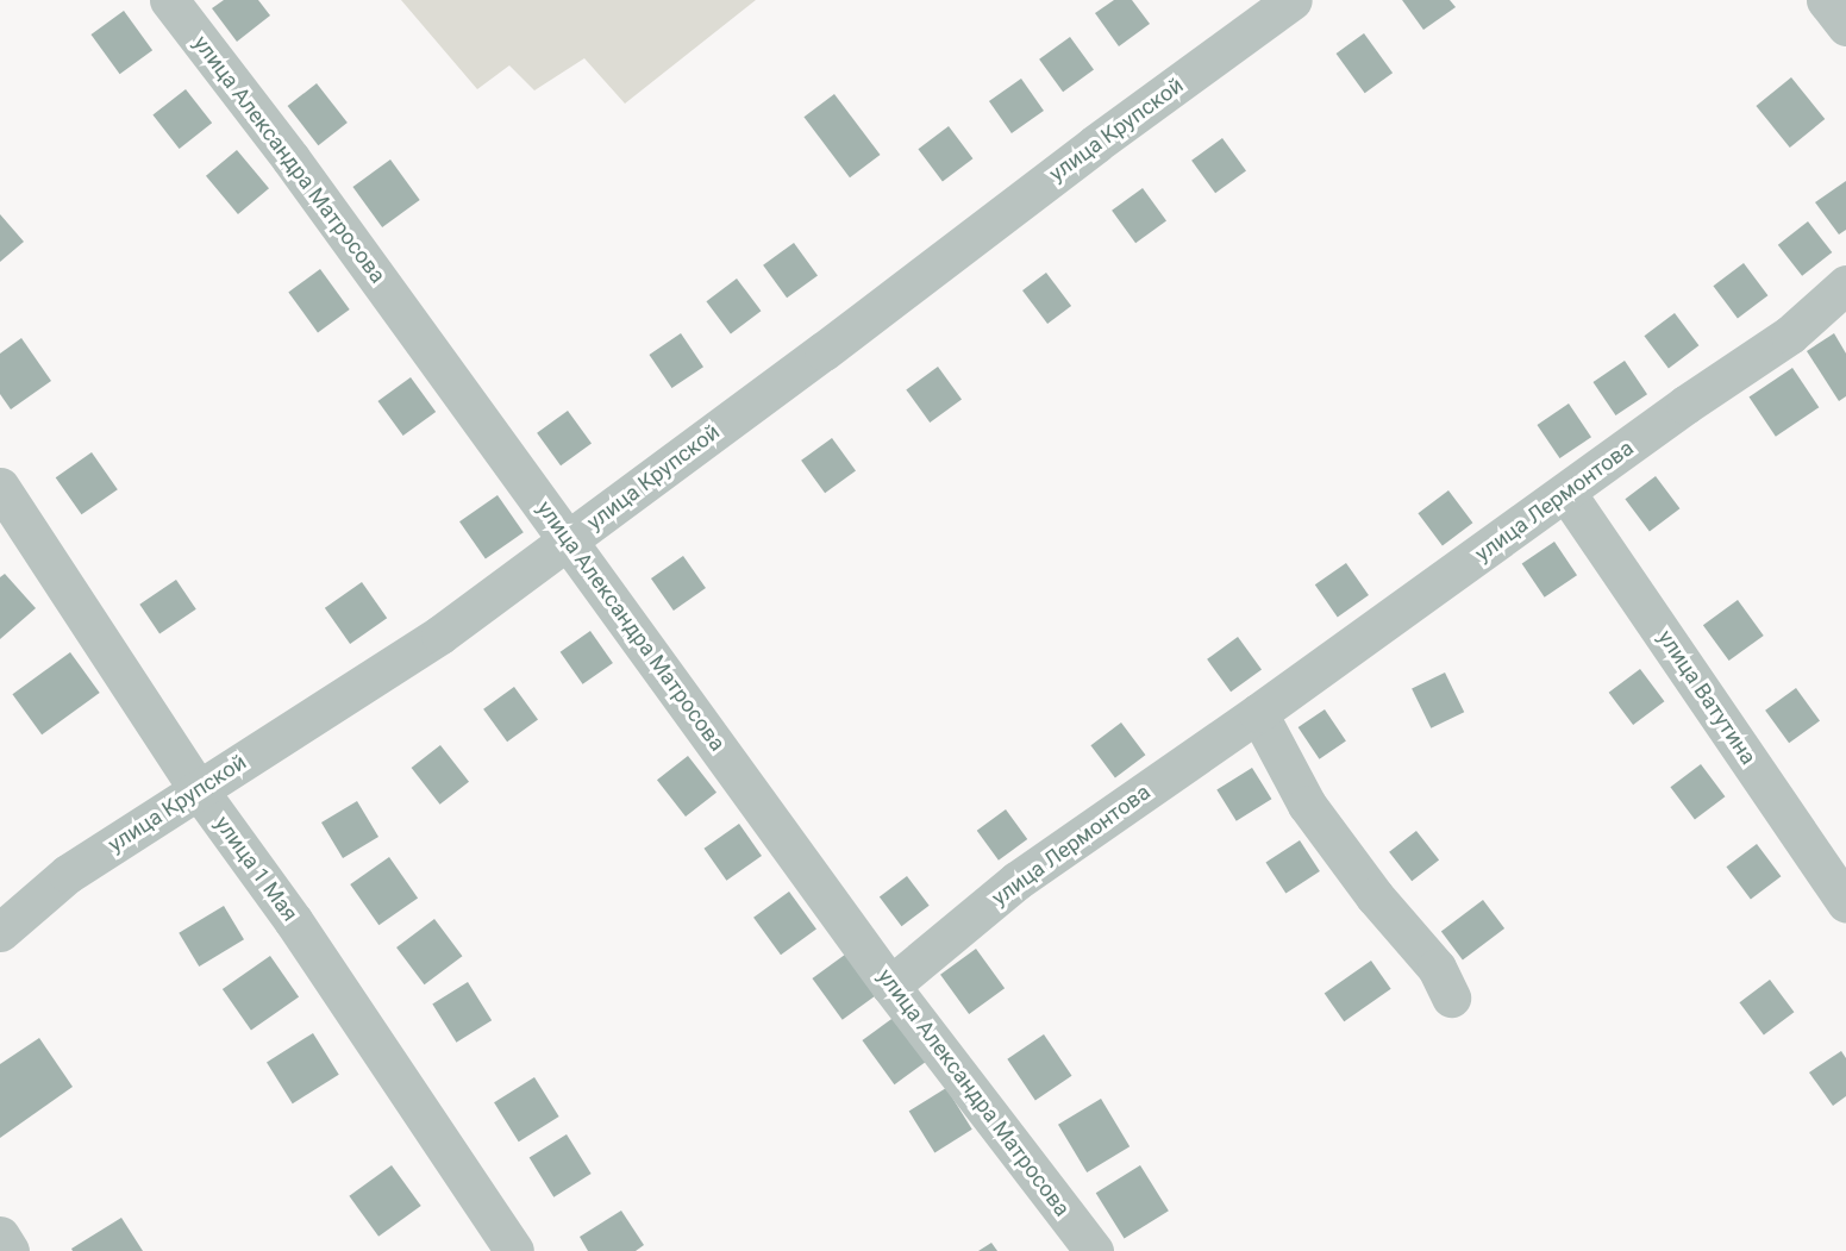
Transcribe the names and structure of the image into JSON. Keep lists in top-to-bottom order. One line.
{"streets":{"street":["улица Крупской","улица Александра Матросова","улица Лермонтова","улица Ватутина","улица 1 Мая"]},"crossings":[["улица Крупской","улица Александра Матросова"],["улица Крупской","улица 1 Мая"],["улица Александра Матросова","улица Лермонтова"],["улица Лермонтова","улица Ватутина"]]}
